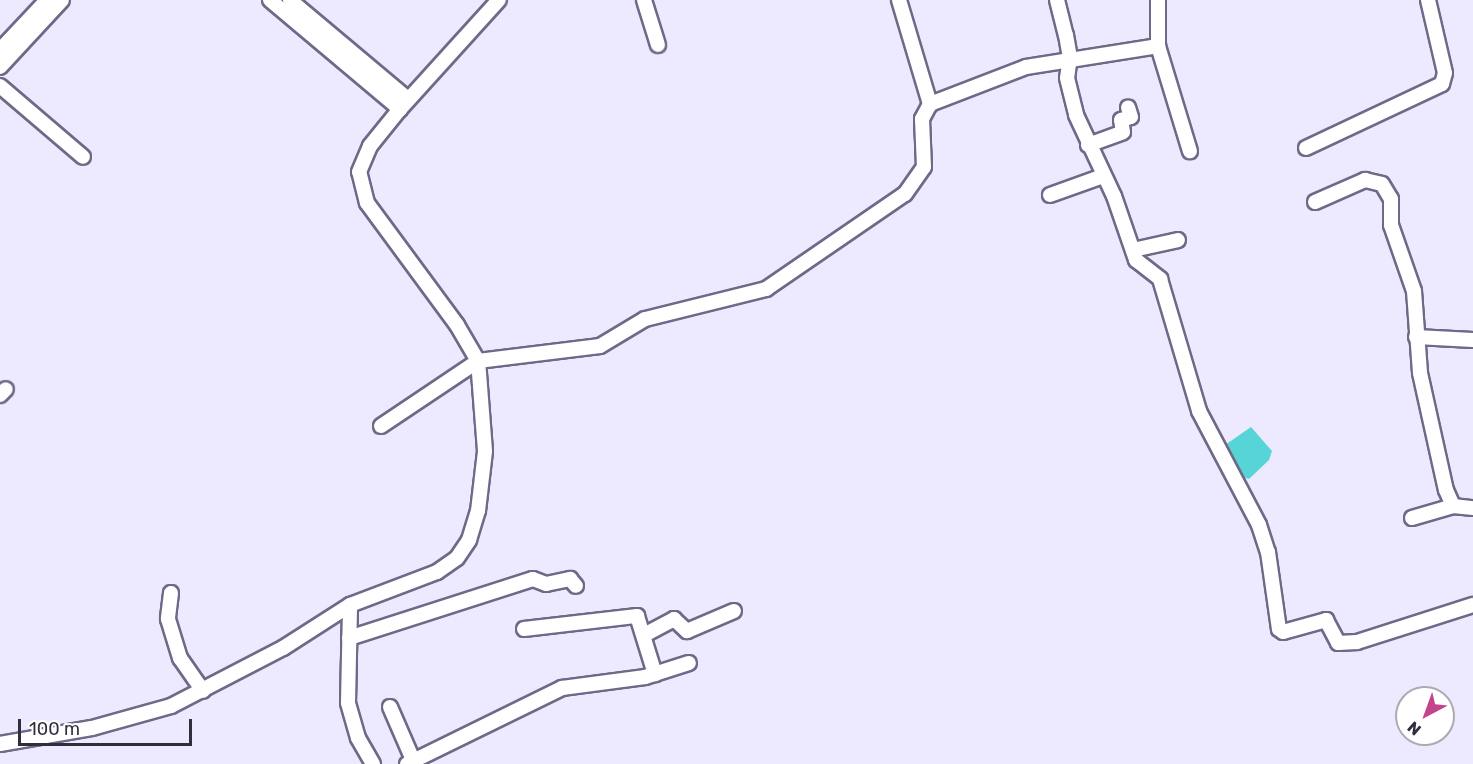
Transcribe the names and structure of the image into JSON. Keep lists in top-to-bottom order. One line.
{"scale_bar":"100 m","north":"bottom left"}
